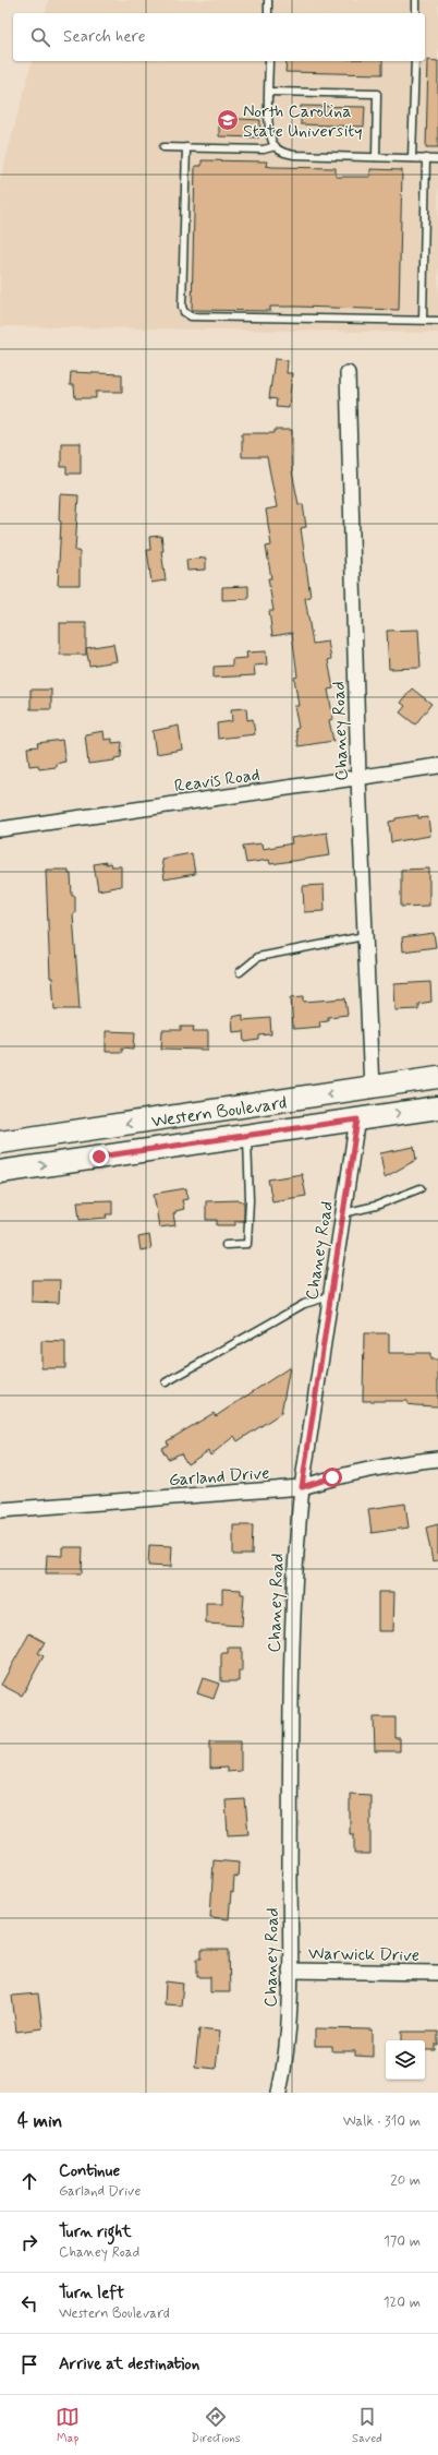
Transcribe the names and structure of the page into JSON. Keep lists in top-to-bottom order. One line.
{"streets":{"main road":["Western Boulevard"],"street":["Chaney Road","Reavis Road","Garland Drive","Warwick Drive"]},"crossings":[["Chaney Road","Reavis Road"],["Chaney Road","Western Boulevard"],["Chaney Road","Garland Drive"],["Chaney Road","Warwick Drive"]],"places":{"school or university":["North Carolina State University"]},"page":{"search":"Search here","heading":["4 min","Walk · 310 m"],"list":[["Continue","Garland Drive","20 m"],["Turn right","Chaney Road","170 m"],["Turn left","Western Boulevard","120 m"],"Arrive at destination"],"nav":["Map","Directions","Saved"]}}
